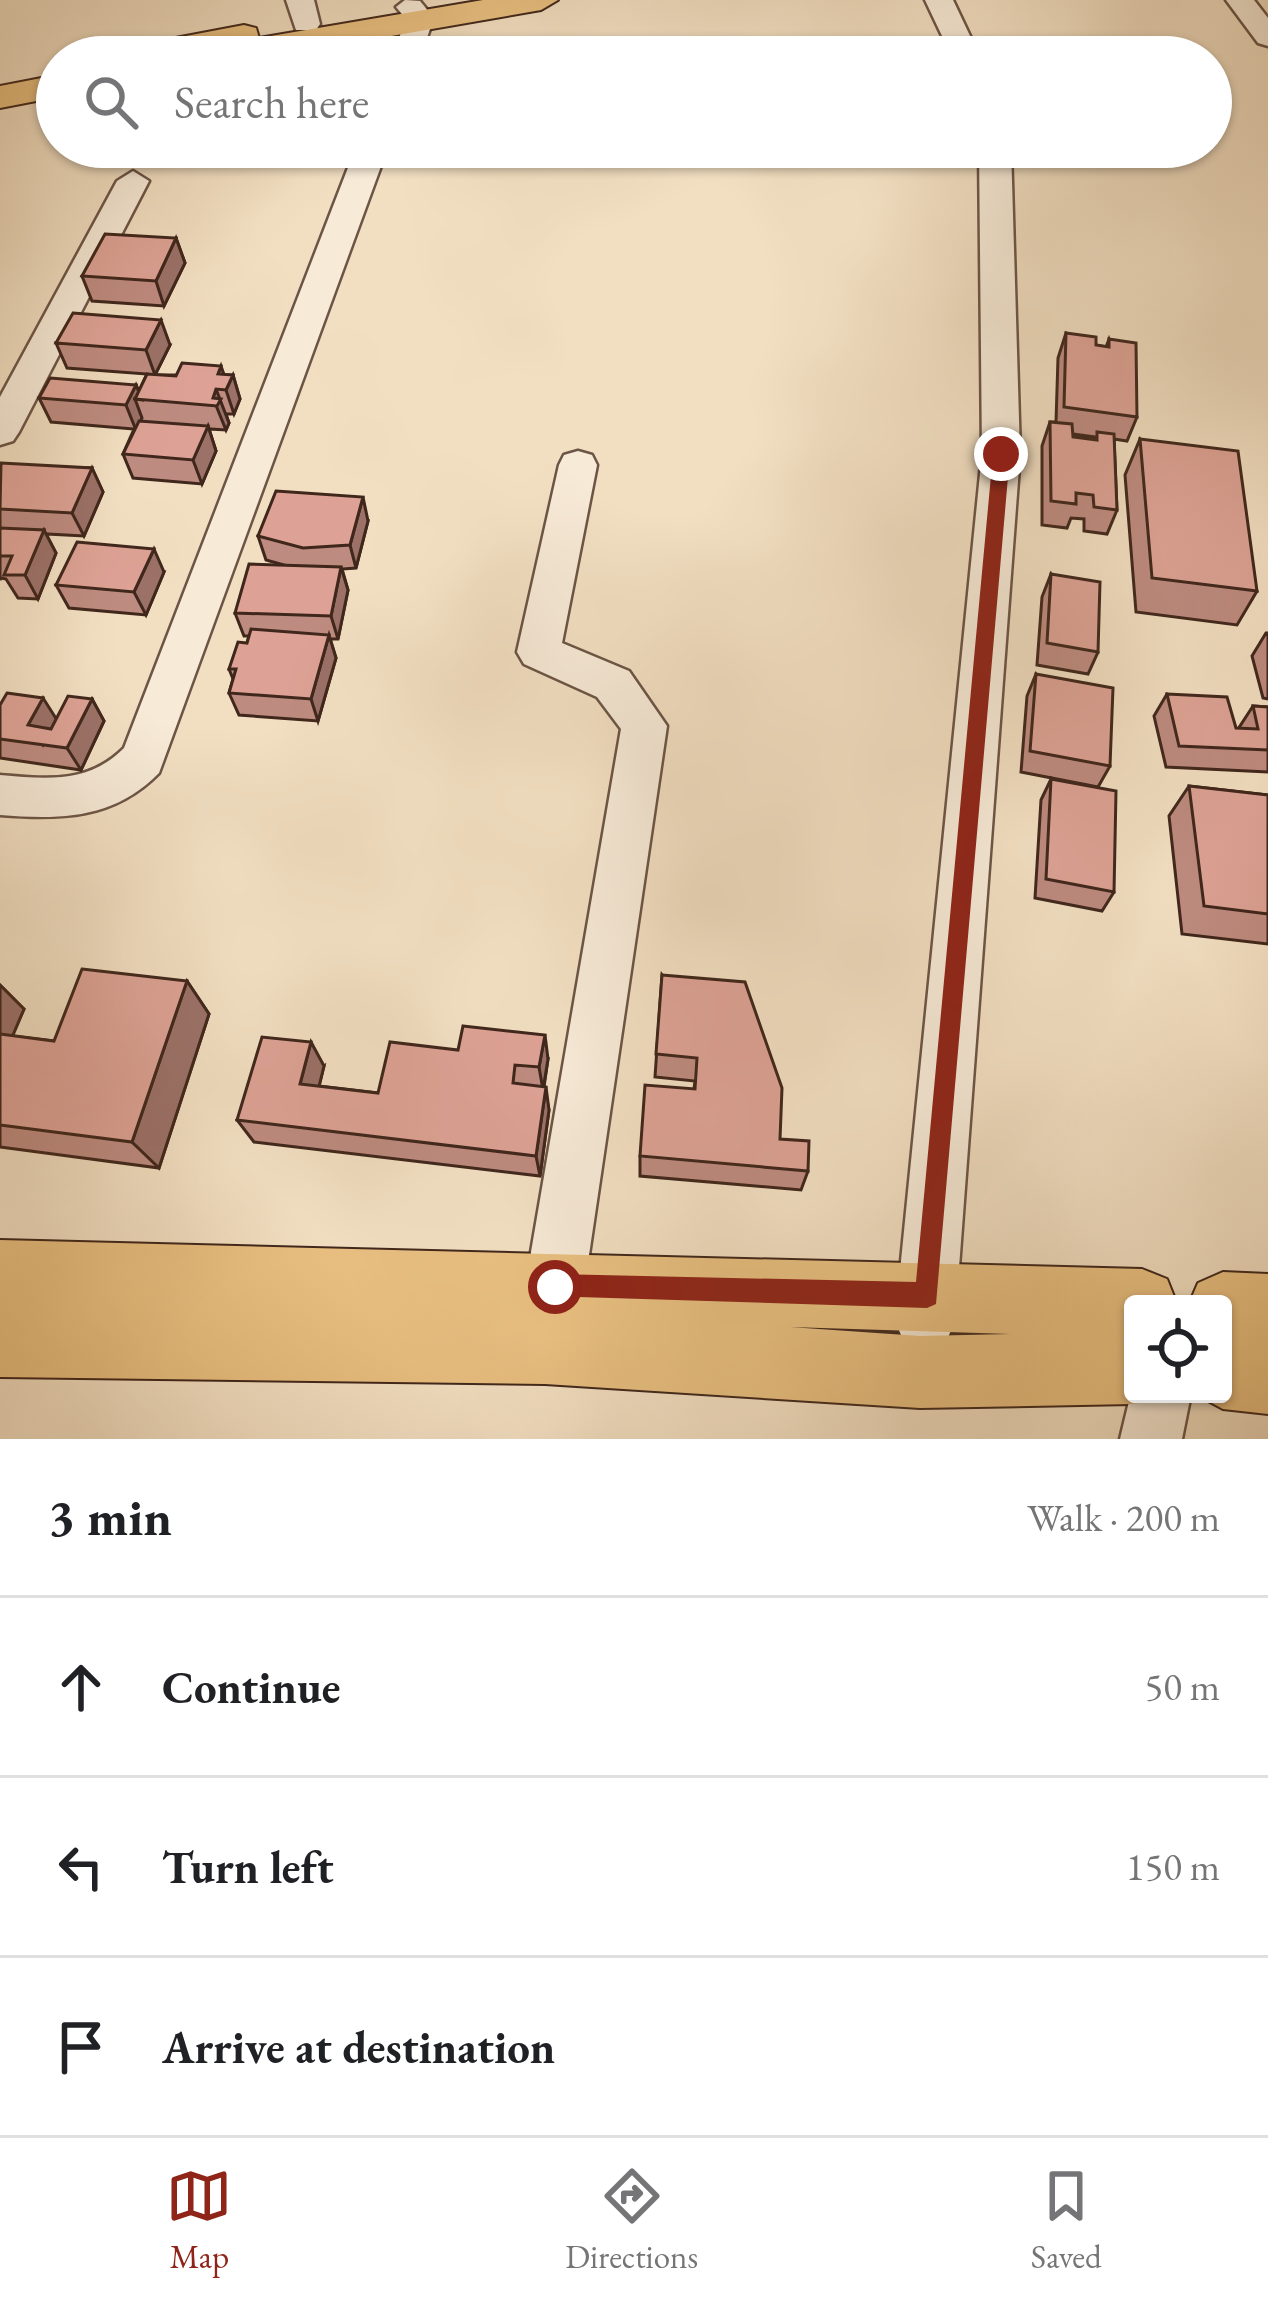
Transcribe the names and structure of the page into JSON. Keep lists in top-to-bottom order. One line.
{"page":{"search":"Search here","heading":["3 min","Walk · 200 m"],"list":[["Continue","50 m"],["Turn left","150 m"],"Arrive at destination"],"nav":["Map","Directions","Saved"]}}
